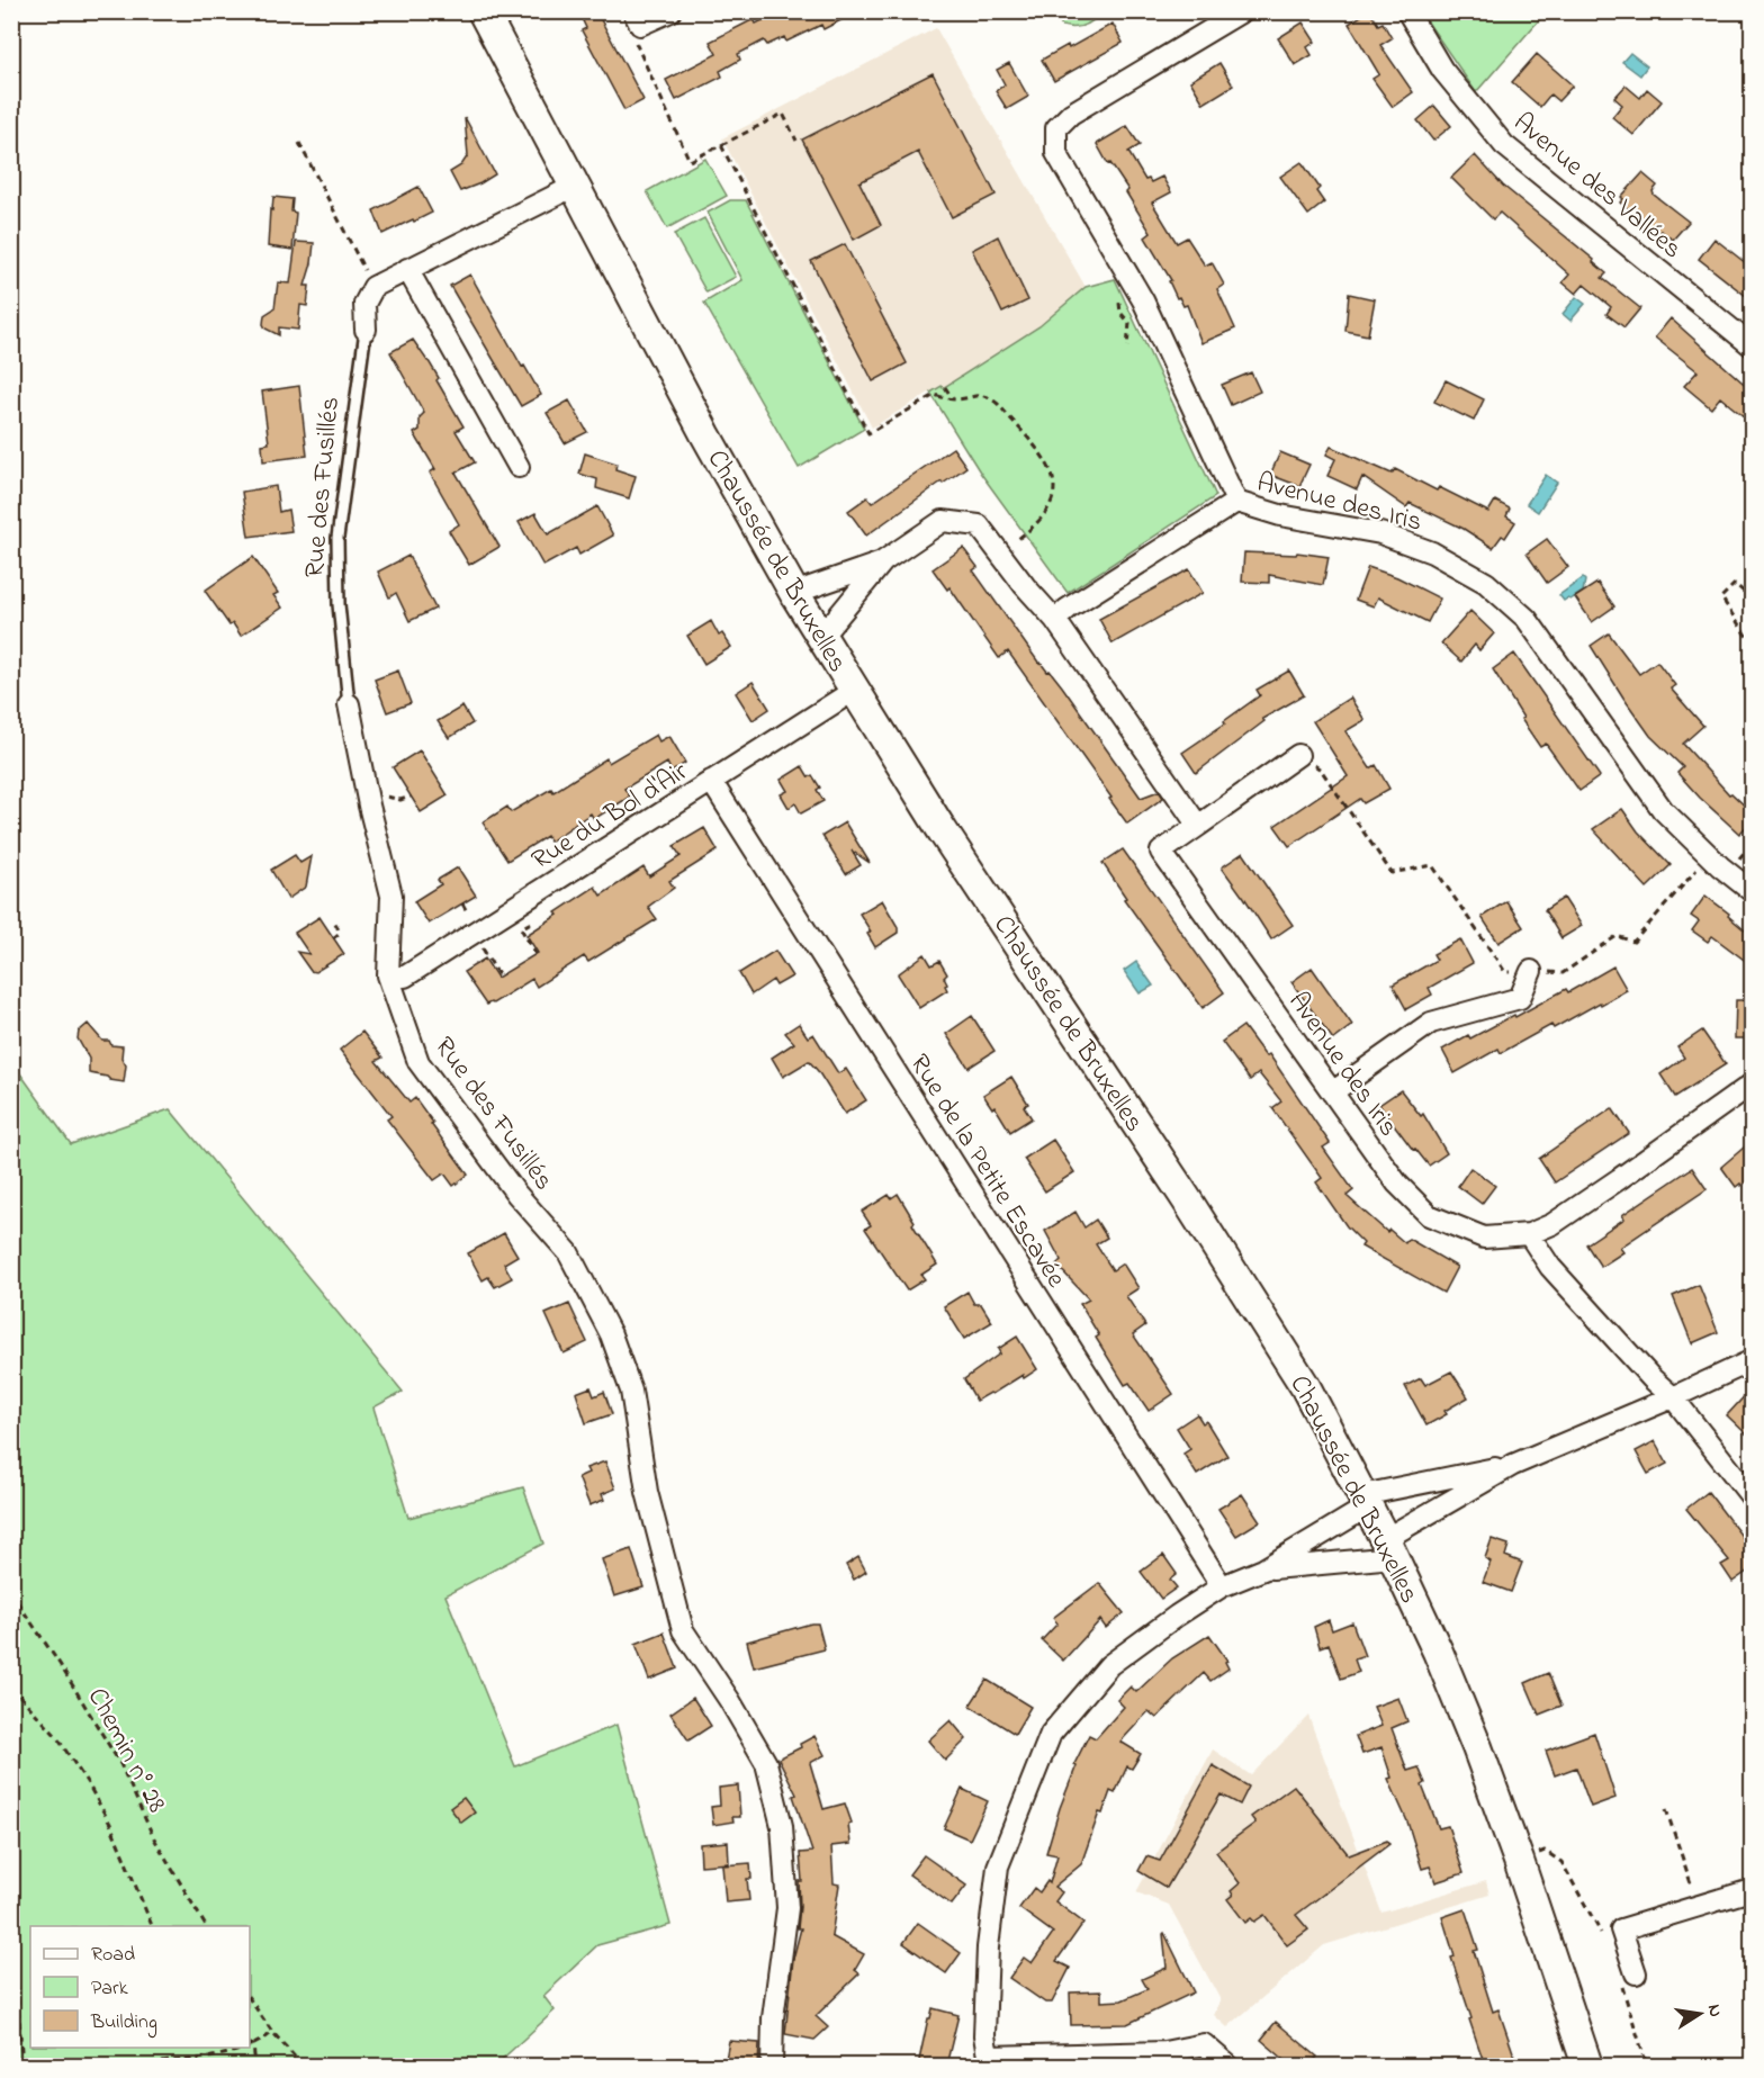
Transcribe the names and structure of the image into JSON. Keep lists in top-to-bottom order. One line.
{"streets":{"main road":["Chaussée de Bruxelles"],"street":["Avenue des Vallées","Rue des Fusillés","Avenue des Iris","Rue du Bol d'Air","Rue de la Petite Escavée"],"path":["Chemin n° 28"]},"crossings":[["Rue des Fusillés","Rue du Bol d'Air"],["Chaussée de Bruxelles","Rue du Bol d'Air"],["Rue du Bol d'Air","Rue de la Petite Escavée"]],"legend":["Road","Park","Building"],"north":"right"}
